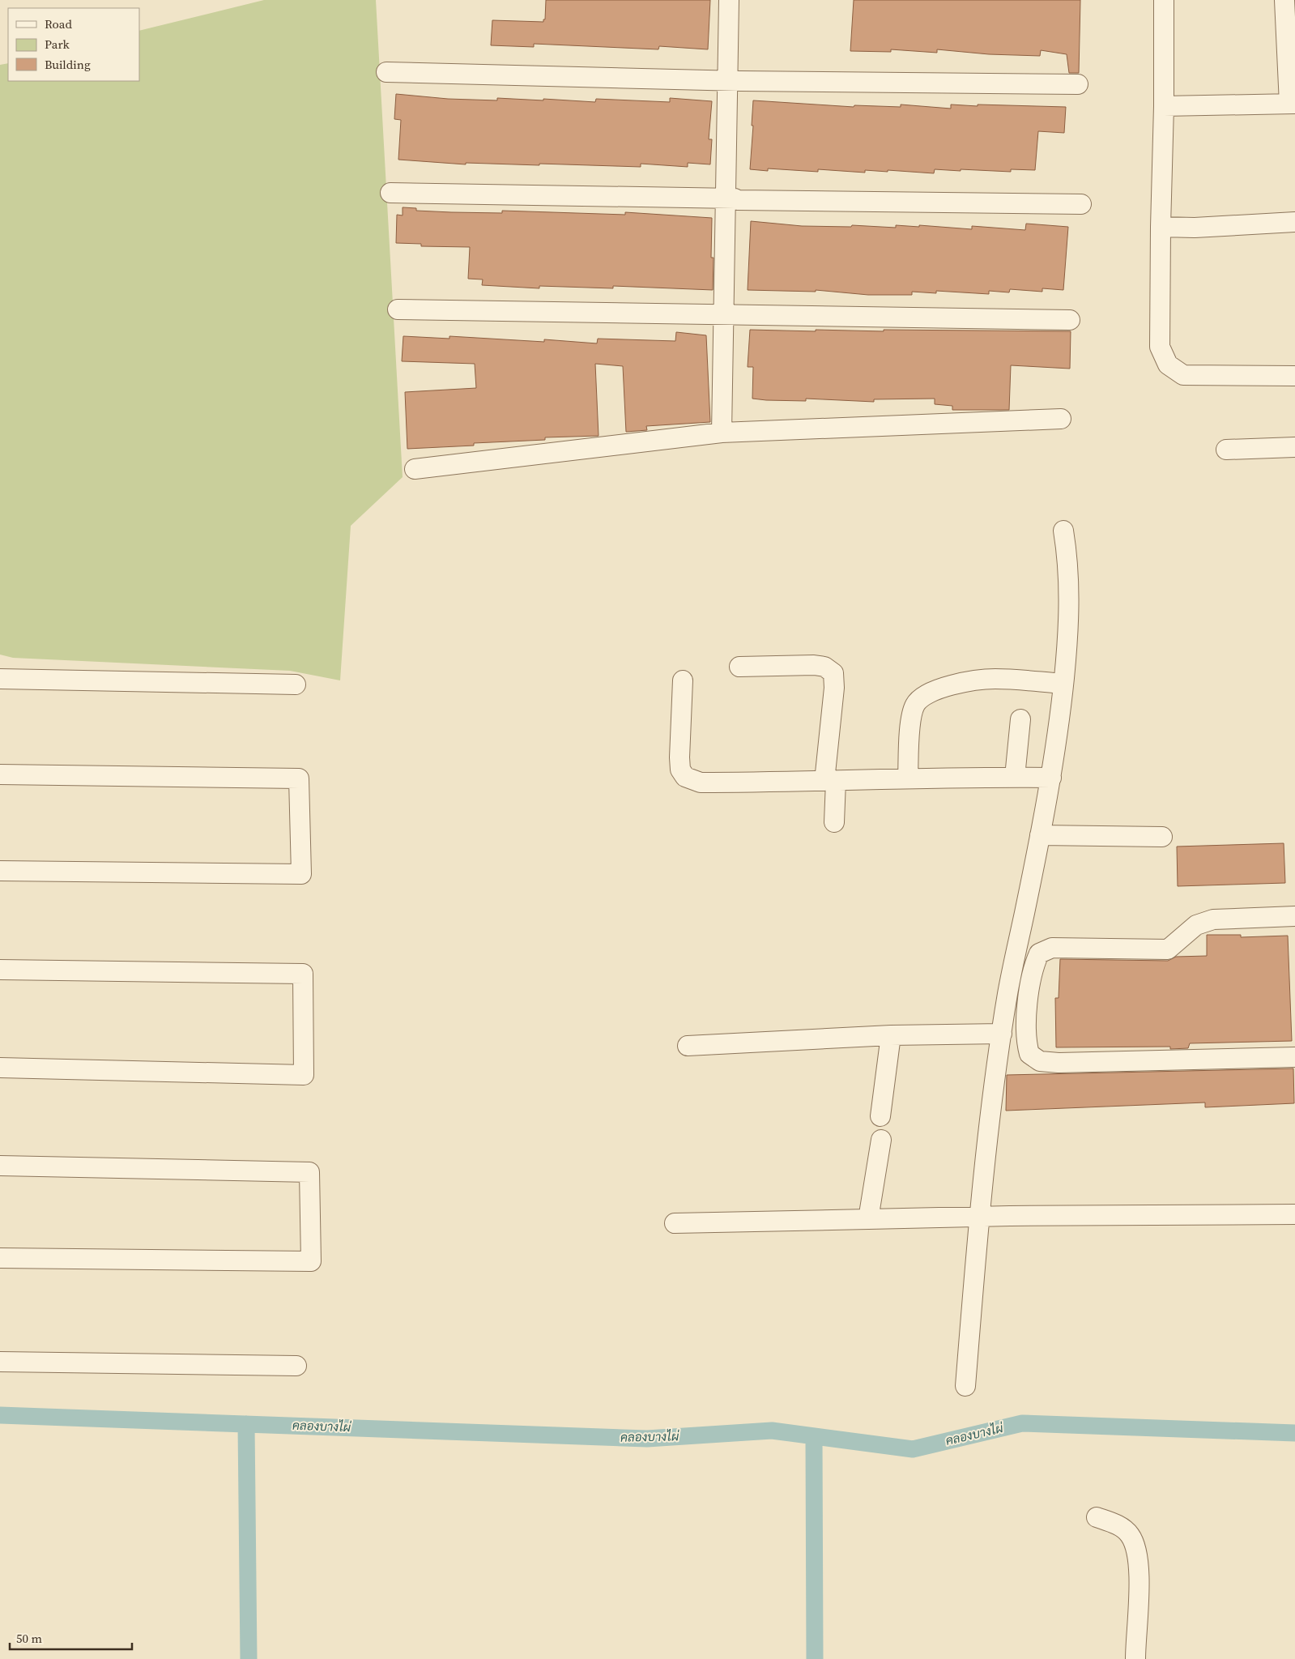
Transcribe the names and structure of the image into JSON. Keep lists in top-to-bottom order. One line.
{"water":["คลองบางไผ่"],"legend":["Road","Park","Building"],"scale_bar":"50 m"}
